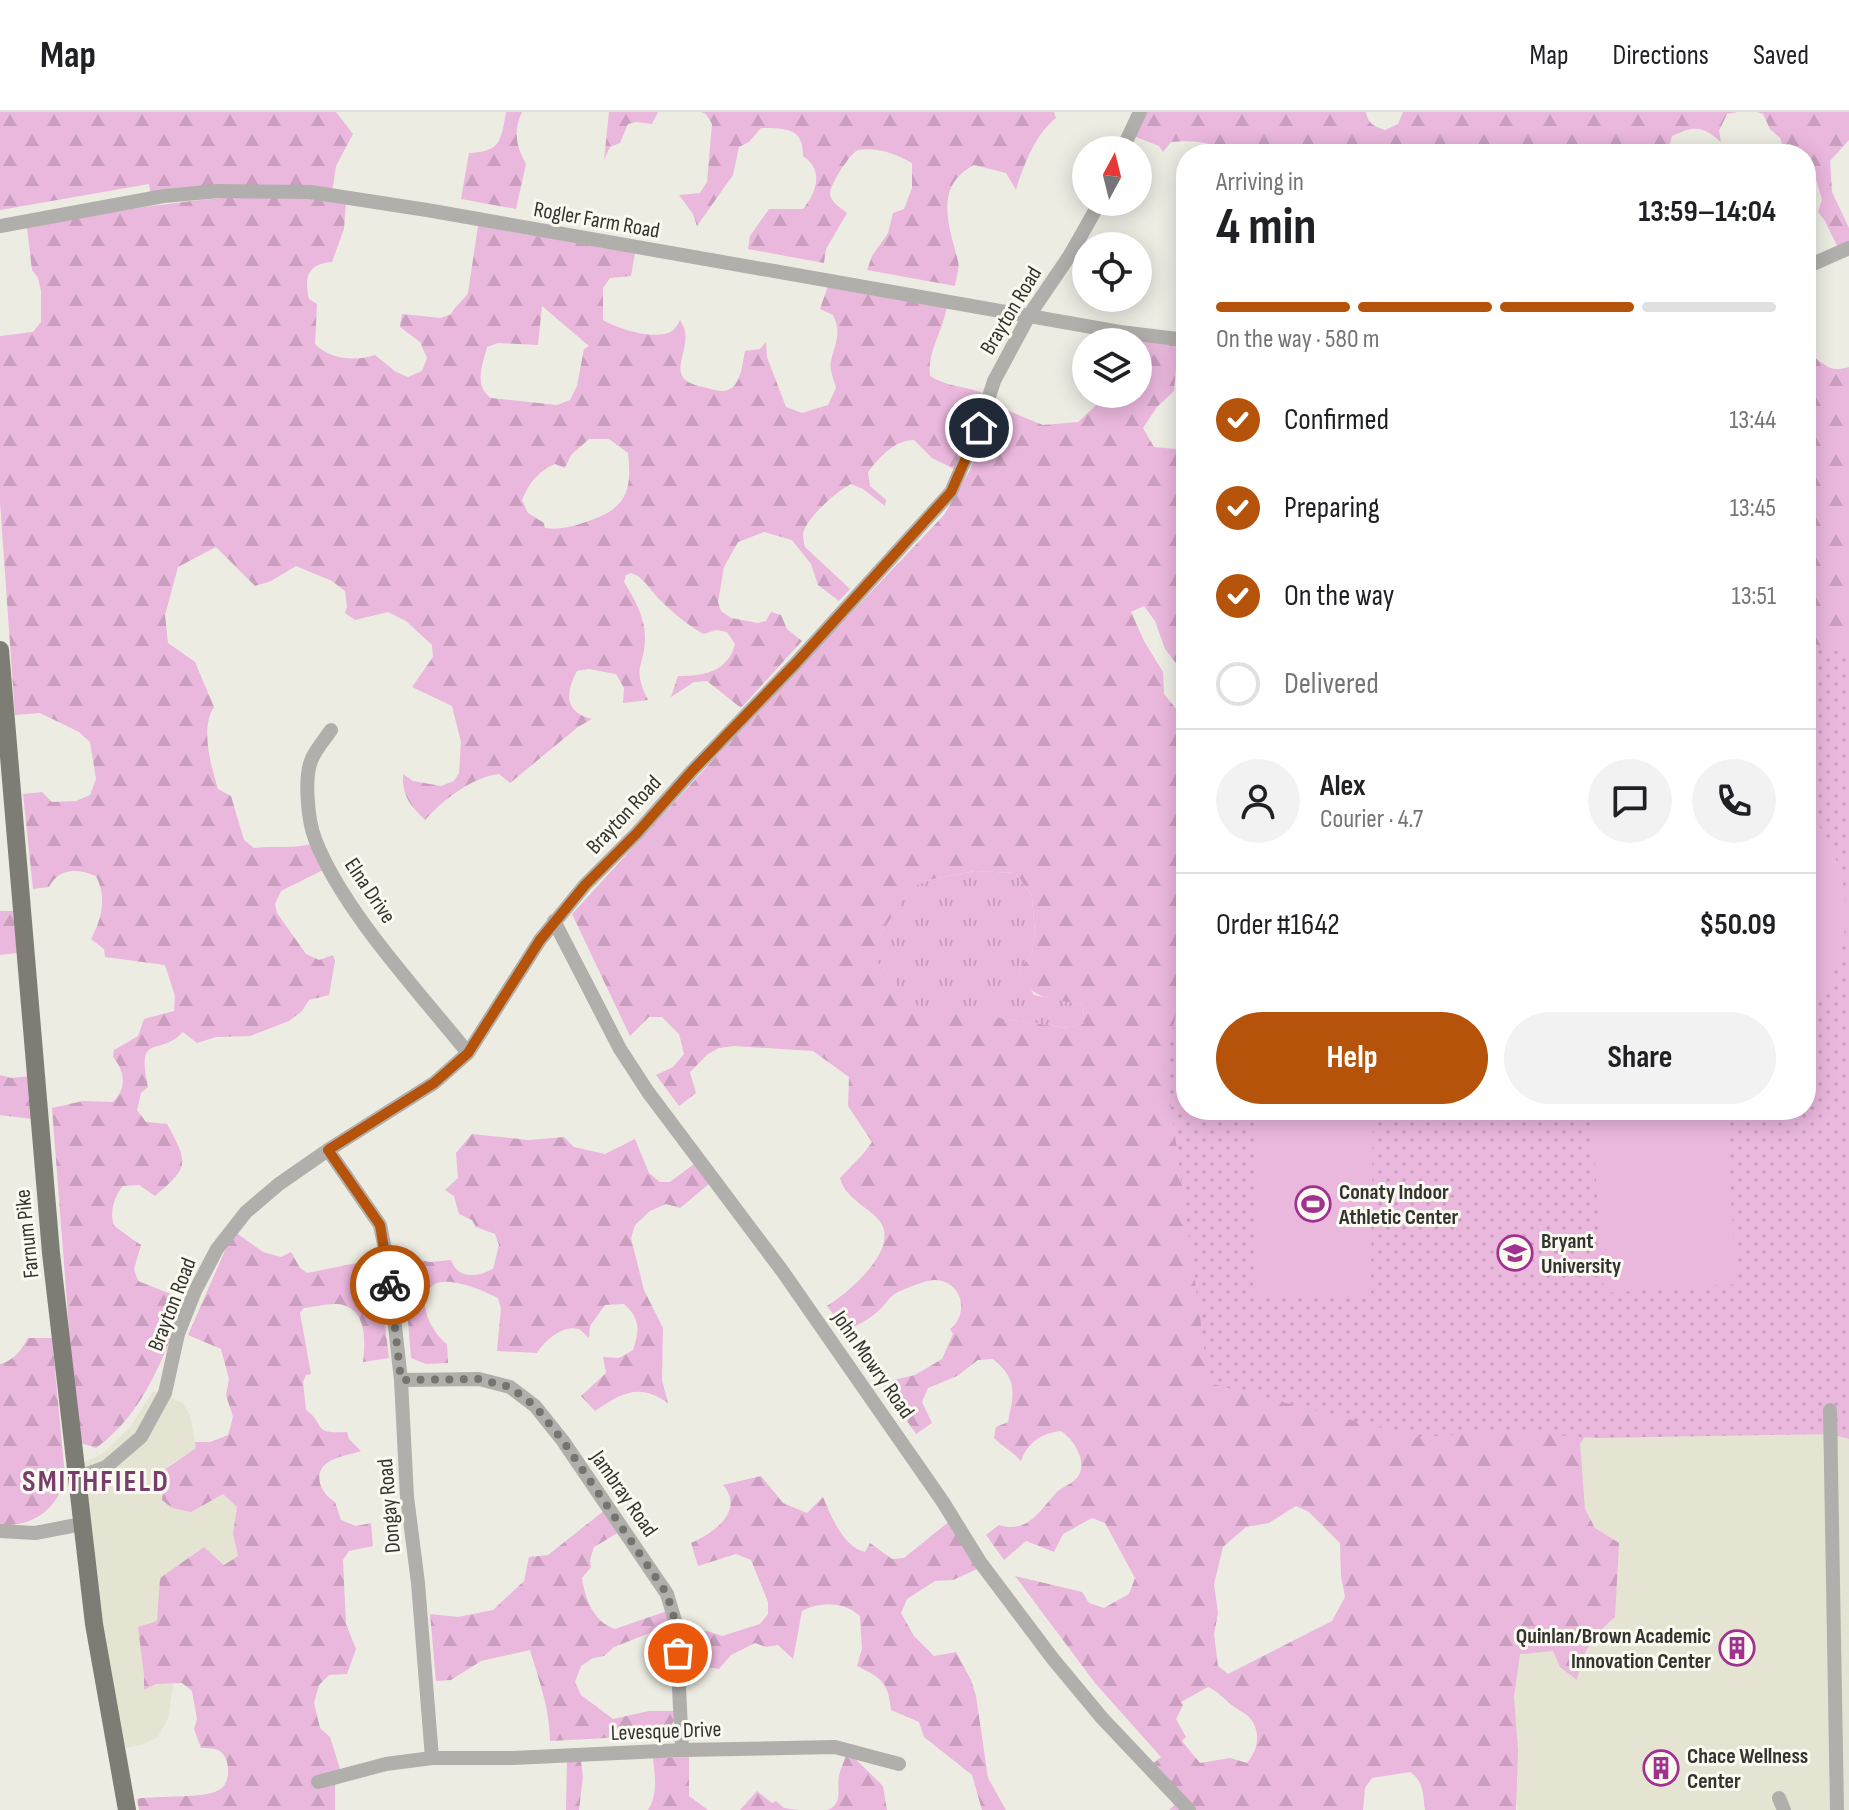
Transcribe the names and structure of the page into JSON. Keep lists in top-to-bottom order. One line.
{"streets":{"main road":["Farnum Pike"],"street":["Rogler Farm Road","Brayton Road","Elna Drive","John Mowry Road","Jambray Road","Dongay Road","Levesque Drive"]},"crossings":[["Rogler Farm Road","Brayton Road"],["Brayton Road","Elna Drive"],["Brayton Road","Farnum Pike"],["Brayton Road","John Mowry Road"],["Brayton Road","Dongay Road"],["Jambray Road","Dongay Road"],["Jambray Road","Levesque Drive"],["Dongay Road","Levesque Drive"]],"districts":["SMITHFIELD"],"places":{"sports":["Conaty Indoor Athletic Center"],"school or university":["Bryant University"],"building":["Quinlan/Brown Academic Innovation Center","Chace Wellness Center"]},"north":"top","page":{"header":"Map","nav":["Map","Directions","Saved"],"heading":["4 min","Arriving in","13:59–14:04"],"panel":["Alex","Courier · 4.7","Order #1642","$50.09"],"bar":"On the way · 580 m","list":[["Confirmed","13:44"],["Preparing","13:45"],["On the way","13:51"],"Delivered"],"buttons":["Help","Share"]}}
